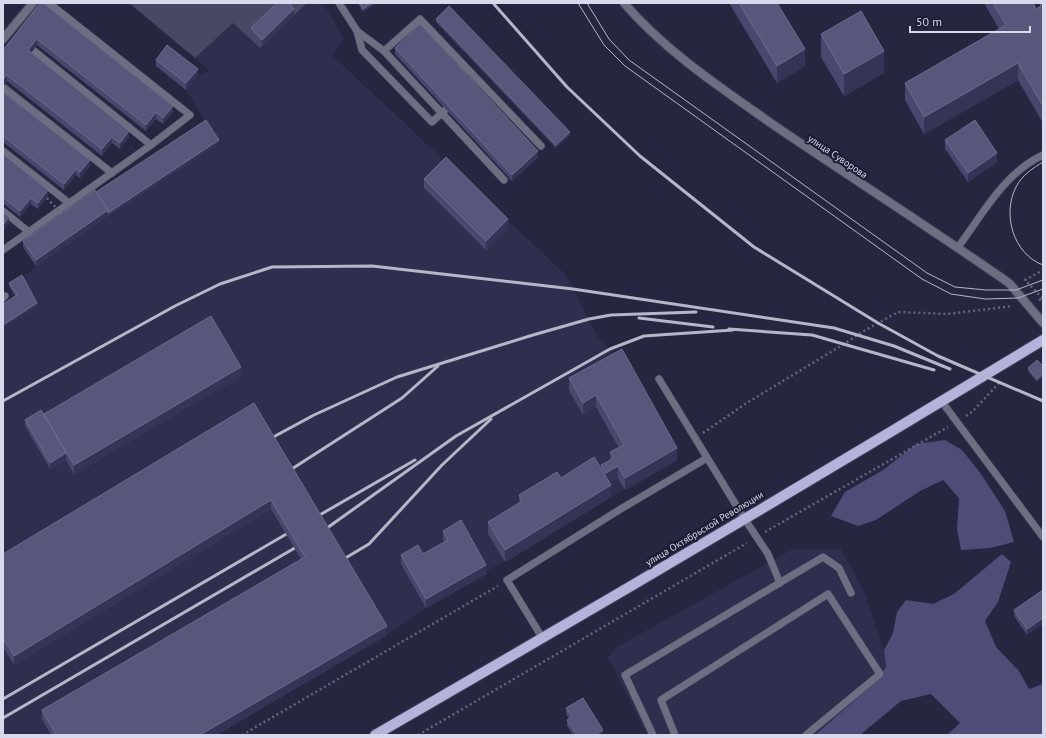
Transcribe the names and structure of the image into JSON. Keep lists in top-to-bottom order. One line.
{"streets":{"main road":["улица Октябрьской Революции"],"street":["улица Суворова"]},"scale_bar":"50 m"}
